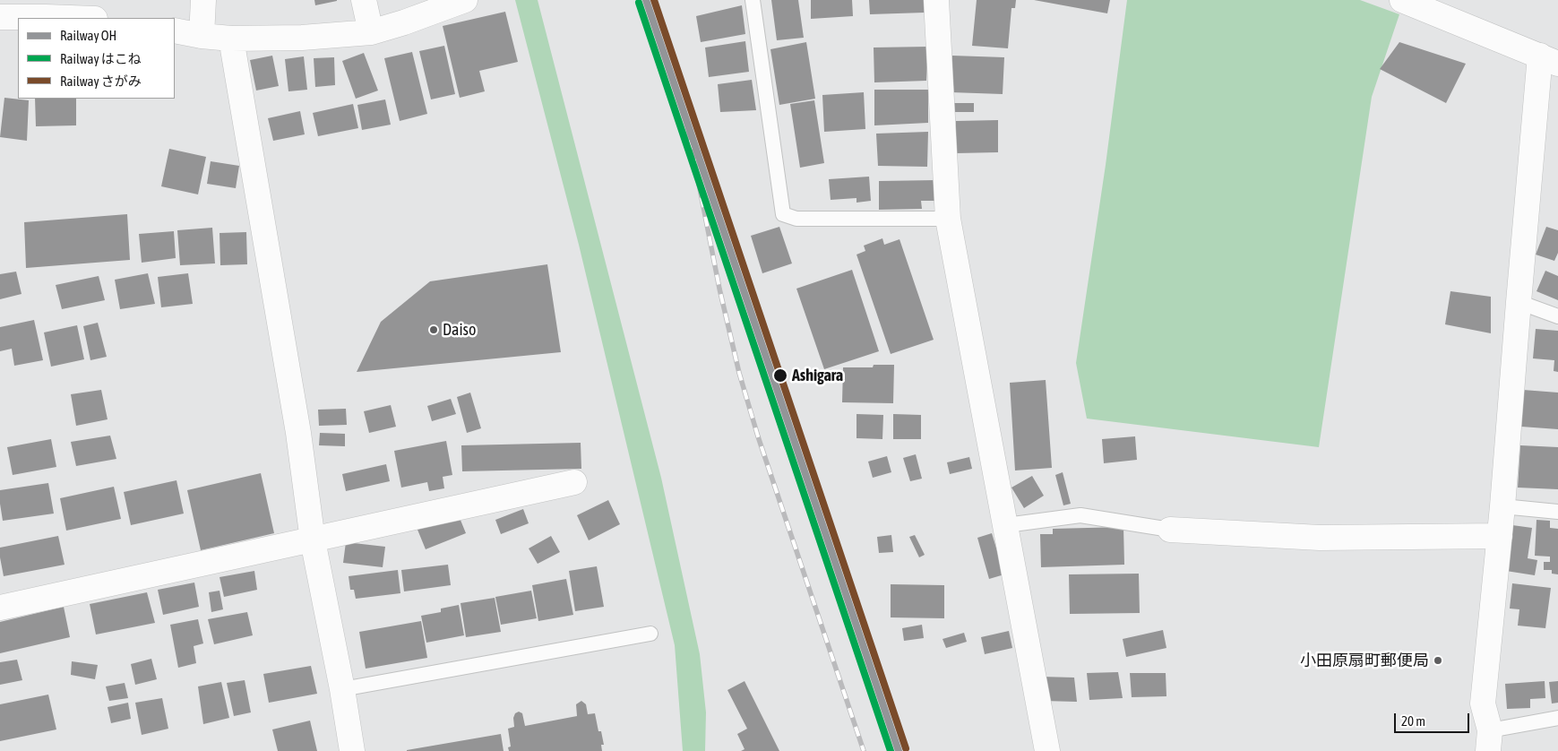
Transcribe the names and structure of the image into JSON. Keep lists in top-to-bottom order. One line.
{"places":["Daiso","Ashigara","小田原扇町郵便局"],"lines":["rail line OH","rail line さがみ","rail line はこね"],"legend":["Railway OH","Railway はこね","Railway さがみ"],"scale_bar":"20 m"}
